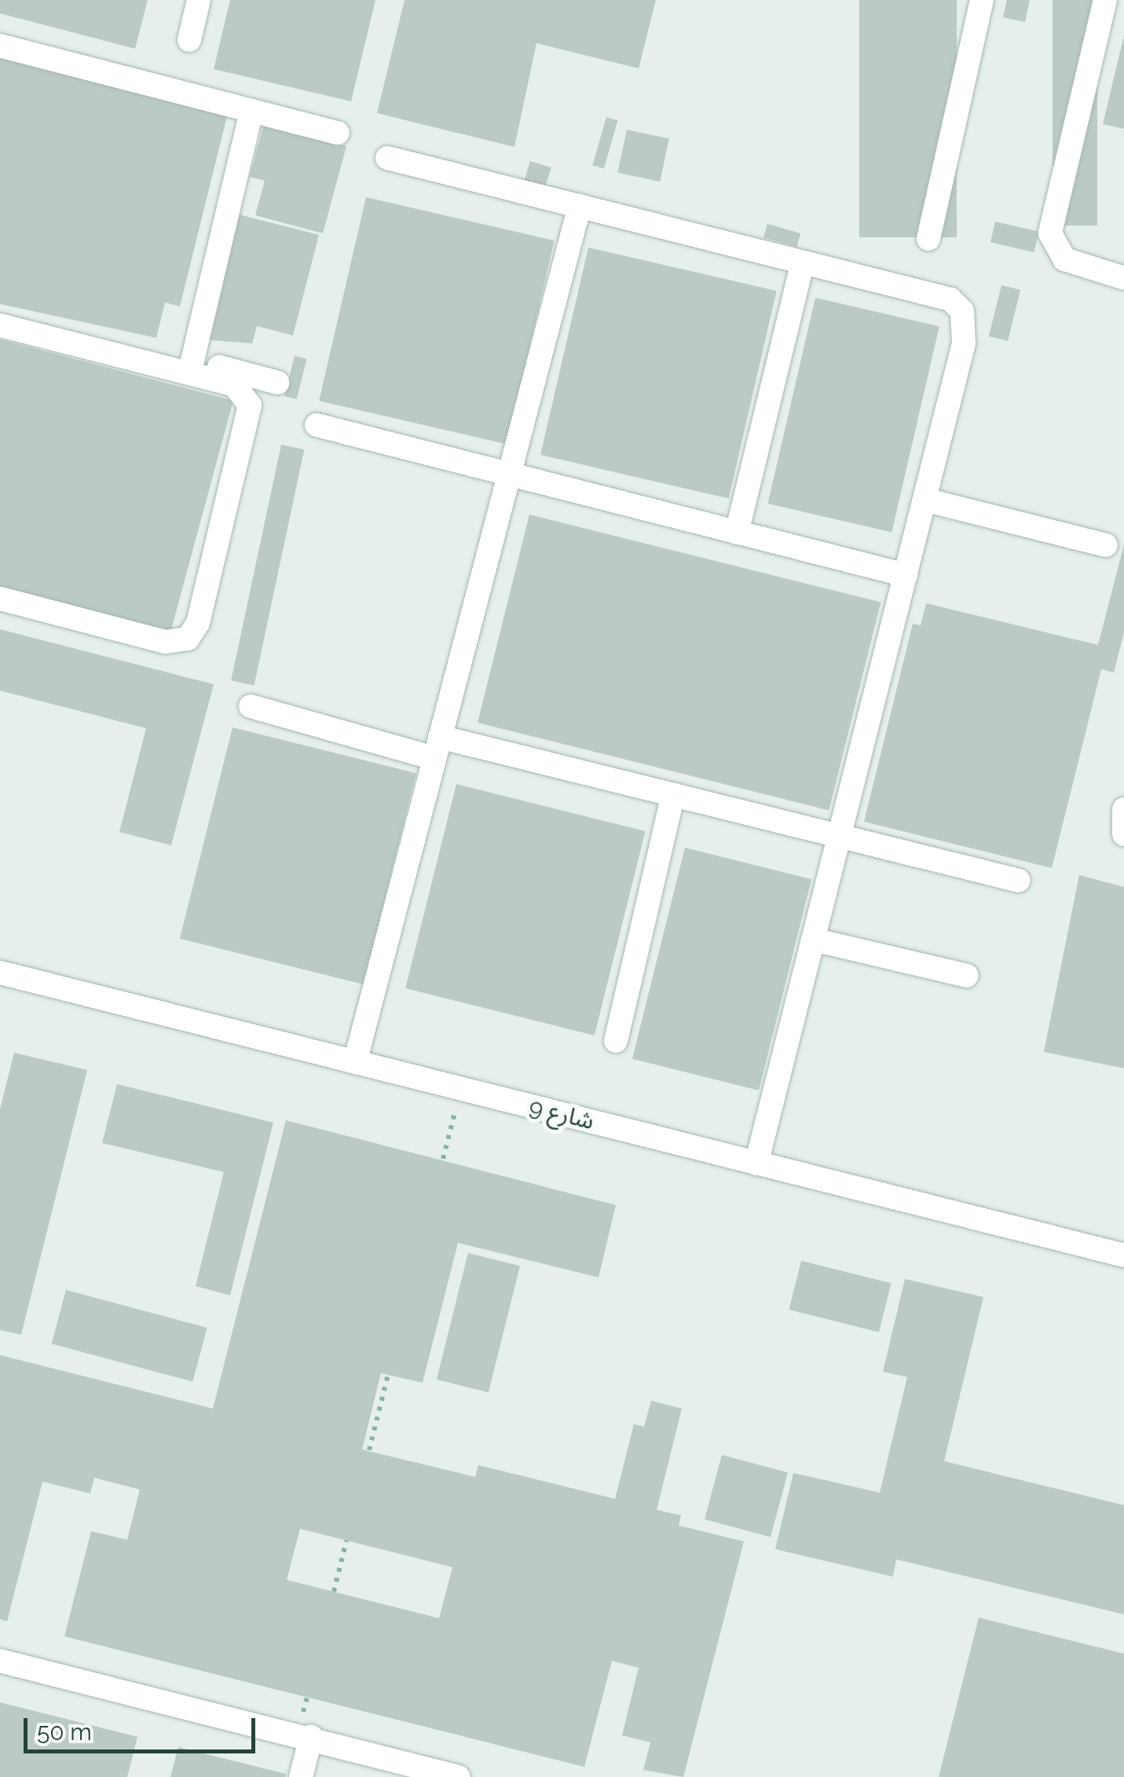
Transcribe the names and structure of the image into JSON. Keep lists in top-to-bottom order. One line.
{"streets":{"street":["شارع 9"]},"scale_bar":"50 m"}
